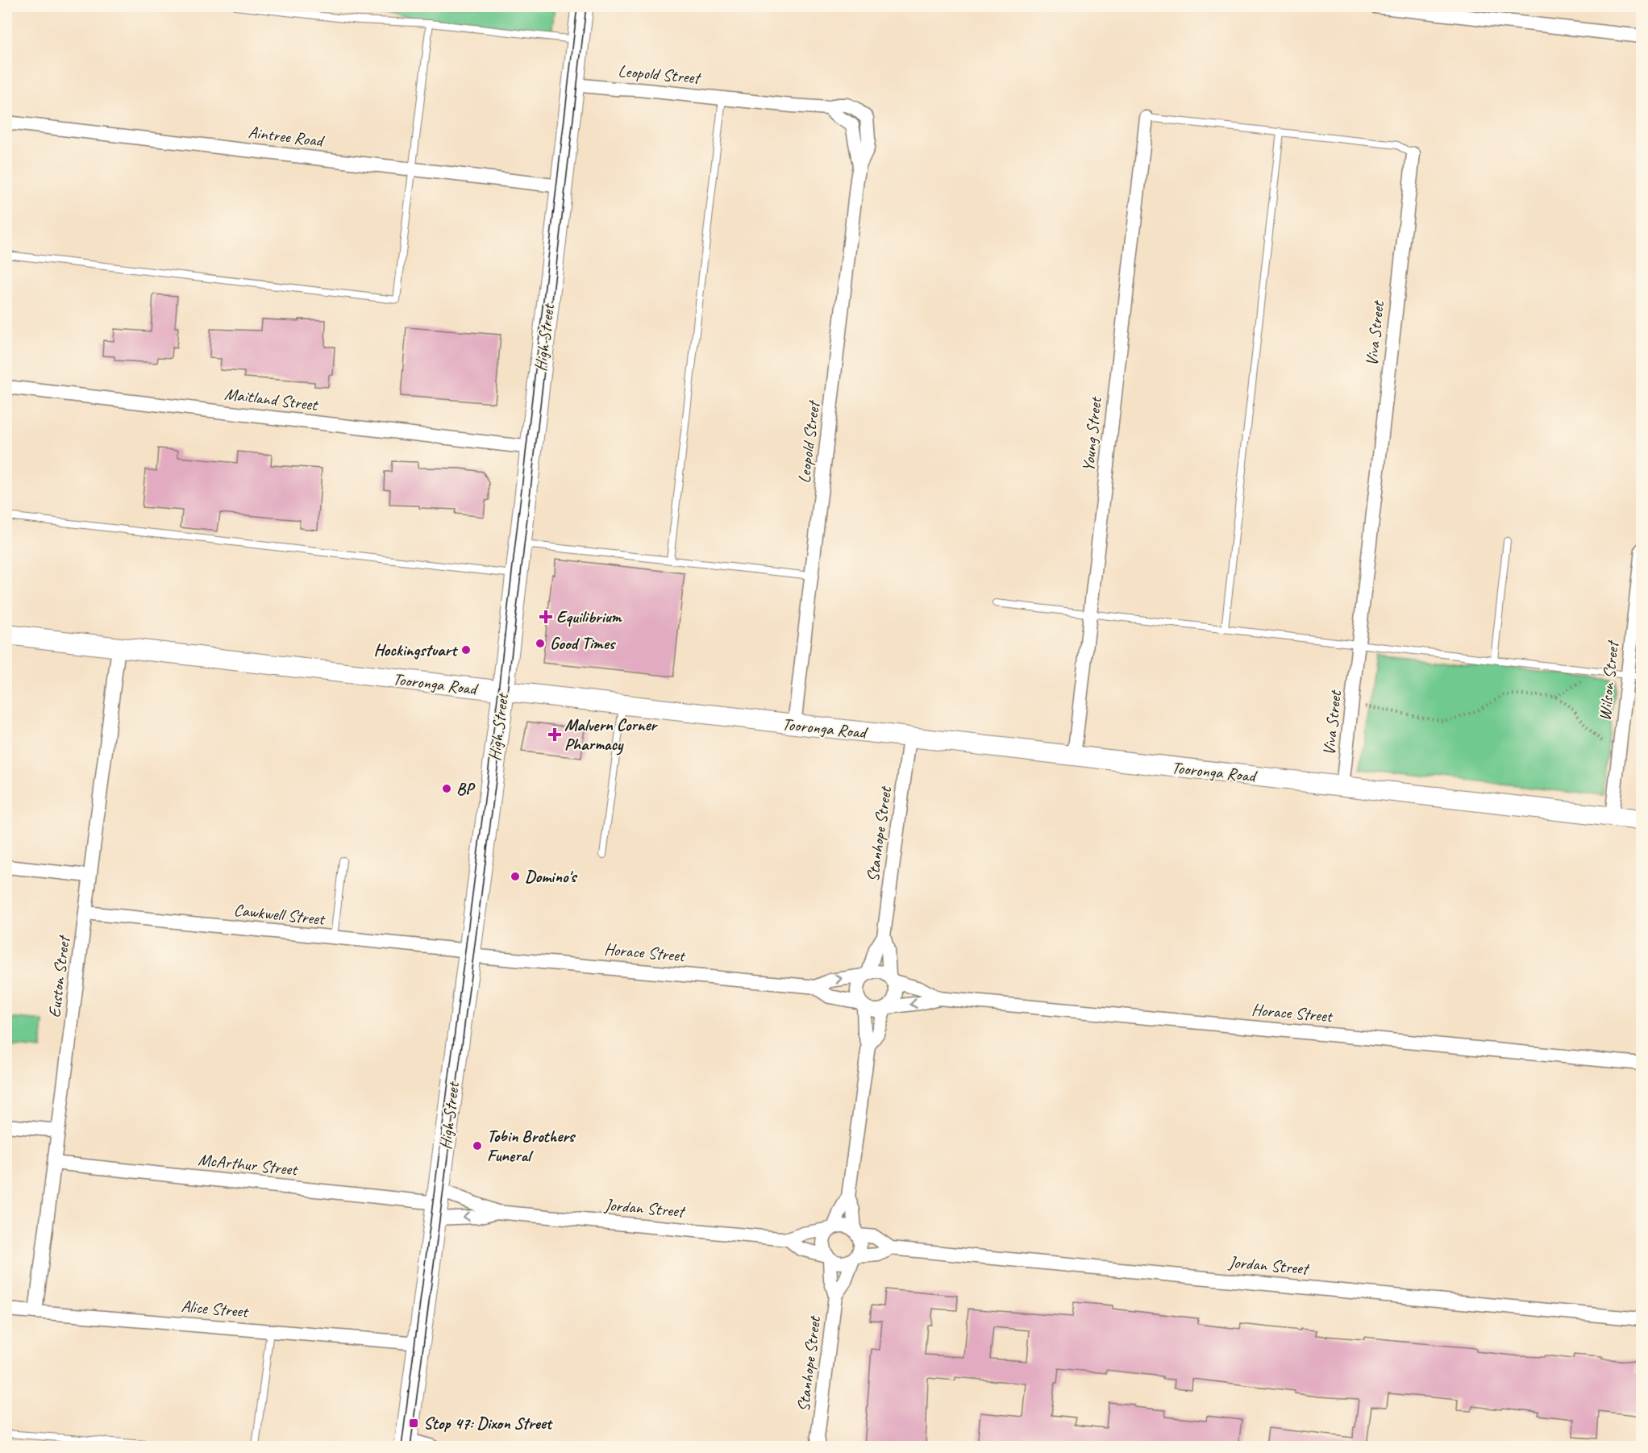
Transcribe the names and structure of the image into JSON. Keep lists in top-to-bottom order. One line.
{"streets":{"main road":["High Street","Tooronga Road"],"street":["Leopold Street","Aintree Road","Viva Street","Maitland Street","Young Street","Wilson Street","Stanhope Street","Cawkwell Street","Horace Street","Euston Street","McArthur Street","Jordan Street","Alice Street"]},"crossings":[["Leopold Street","High Street"],["Leopold Street","Tooronga Road"],["Aintree Road","High Street"],["Viva Street","Young Street"],["Viva Street","Tooronga Road"],["High Street","Maitland Street"],["High Street","Tooronga Road"],["High Street","Cawkwell Street"],["High Street","Horace Street"],["High Street","McArthur Street"],["High Street","Jordan Street"],["High Street","Alice Street"],["Young Street","Tooronga Road"],["Wilson Street","Tooronga Road"],["Tooronga Road","Stanhope Street"],["Tooronga Road","Euston Street"],["Stanhope Street","Horace Street"],["Stanhope Street","Jordan Street"],["Cawkwell Street","Horace Street"],["Cawkwell Street","Euston Street"],["Euston Street","McArthur Street"],["Euston Street","Alice Street"],["McArthur Street","Jordan Street"]],"places":{"health":["Equilibrium","Malvern Corner Pharmacy"],"other":["Good Times","Hockingstuart","BP","Domino's","Tobin Brothers Funeral"],"transit":["Stop 47: Dixon Street"]}}
